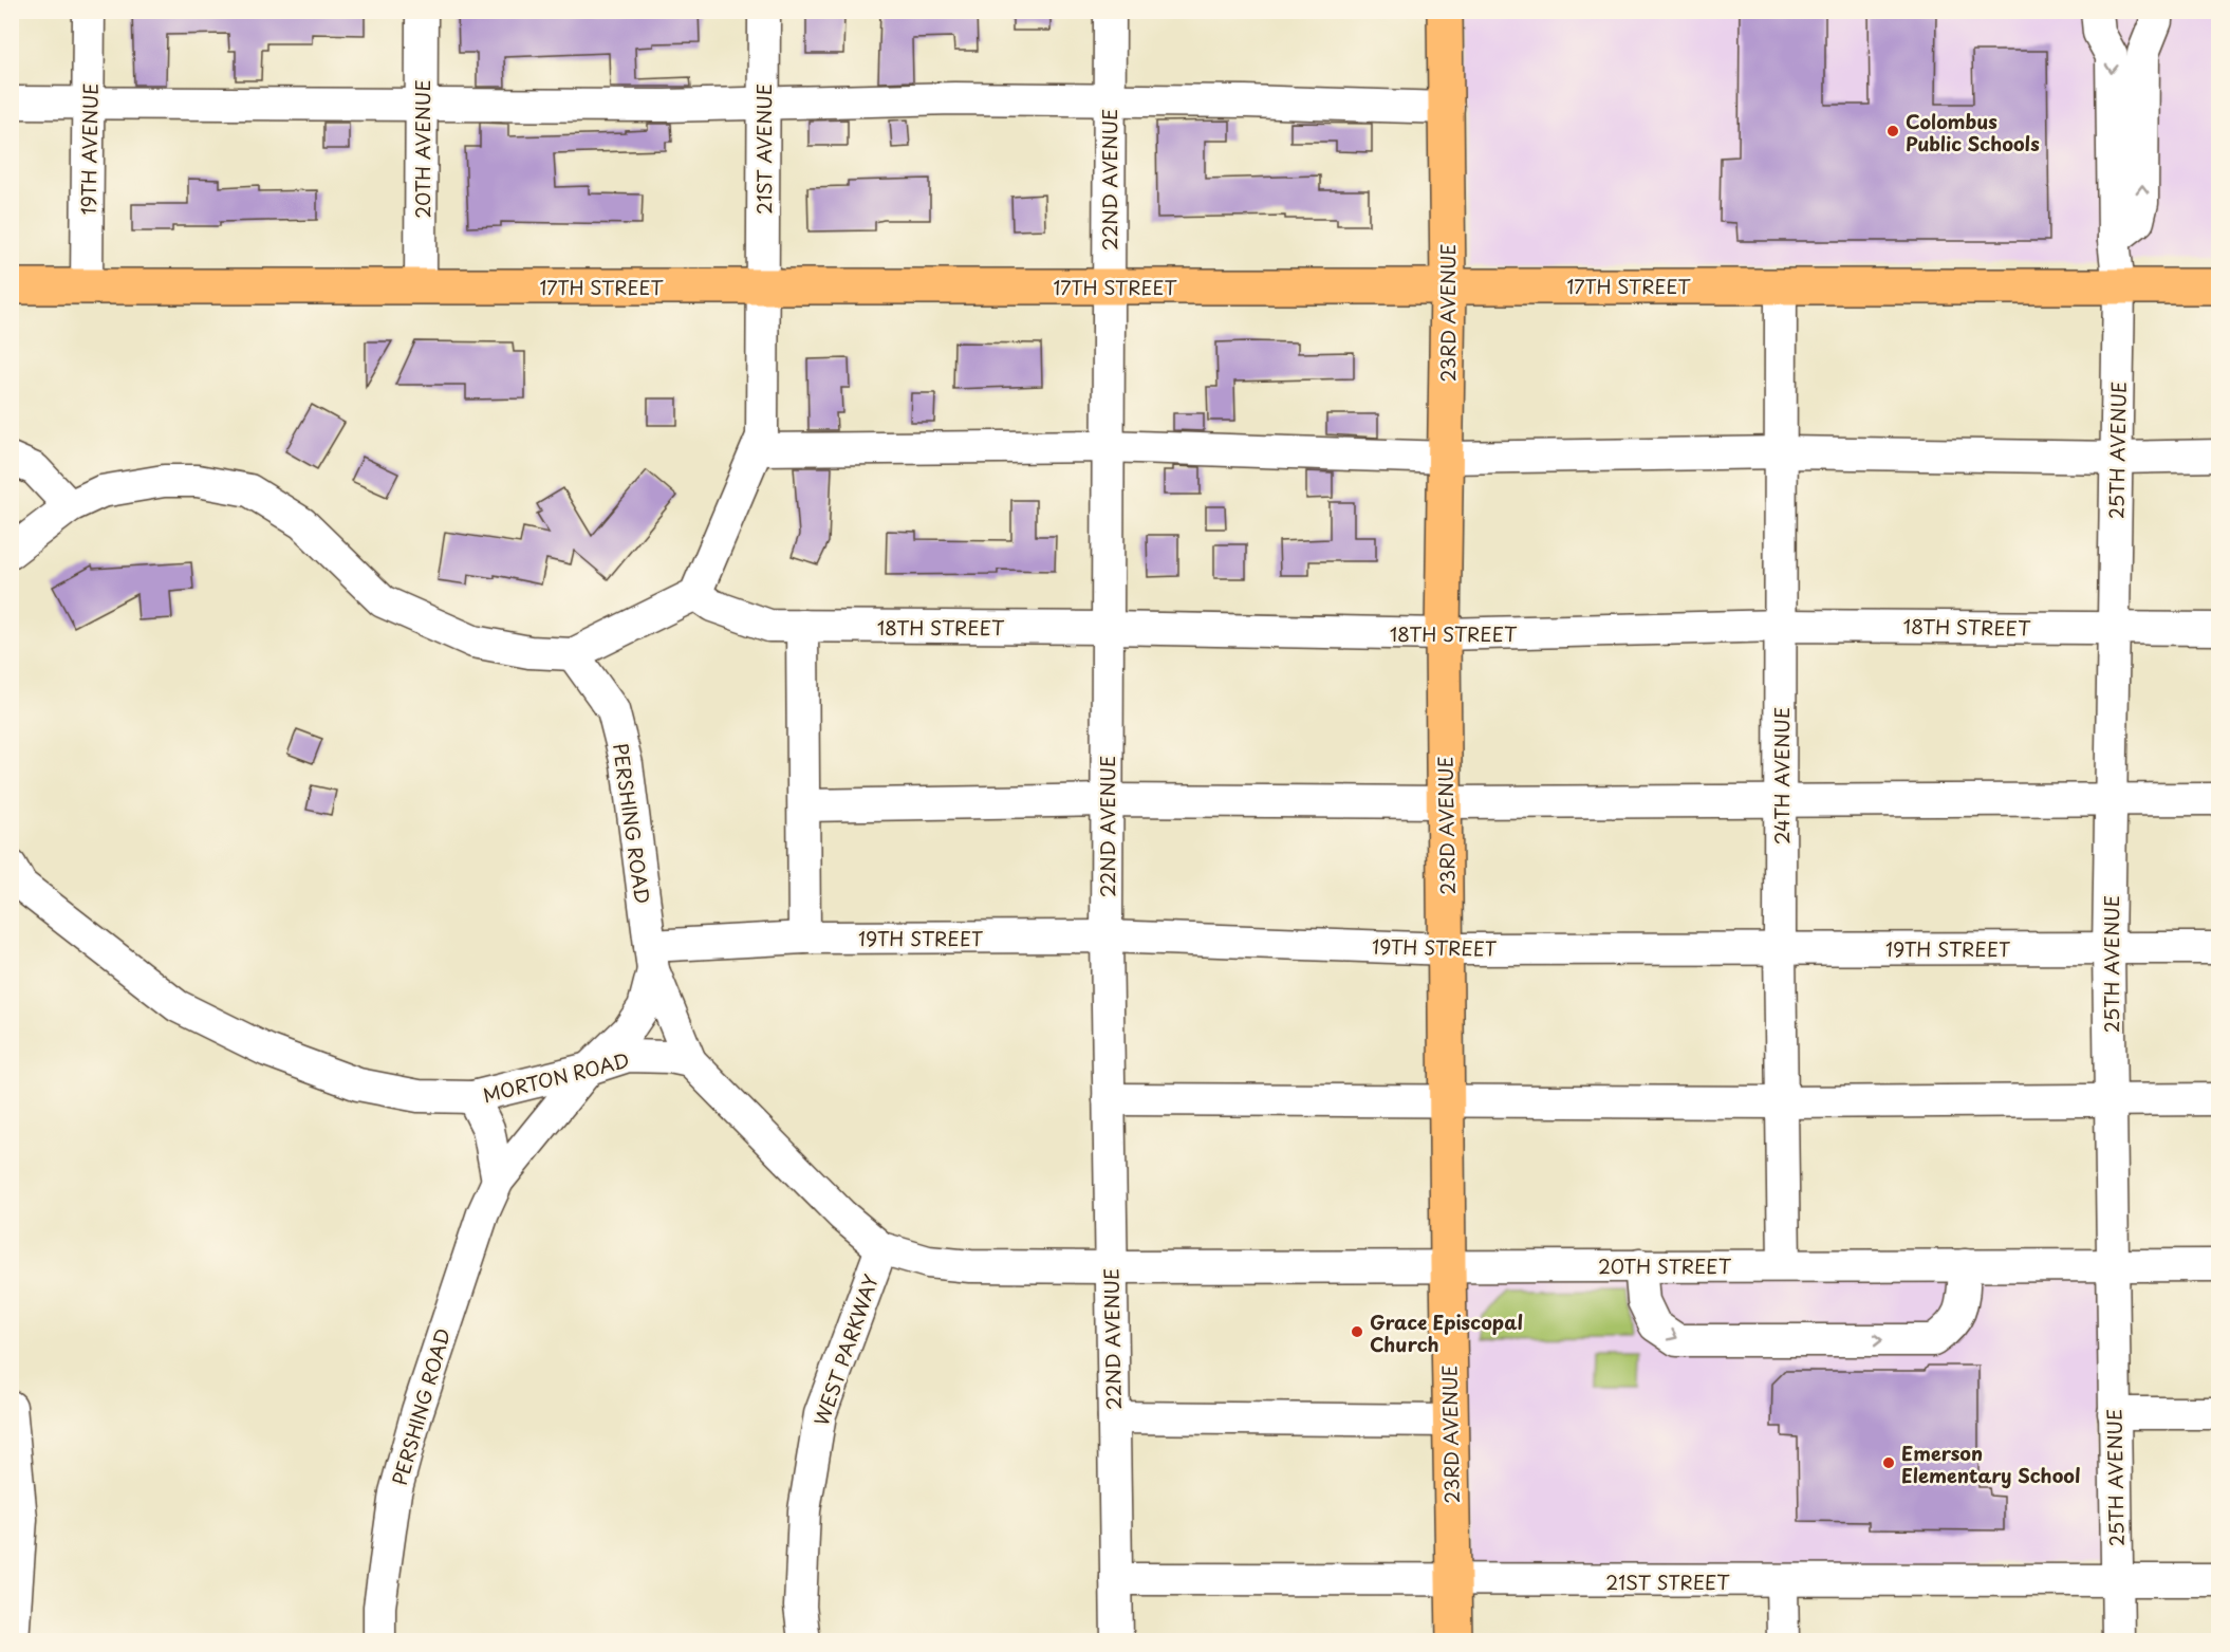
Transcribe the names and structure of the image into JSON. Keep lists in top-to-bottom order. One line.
{"streets":{"main road":["17TH STREET","23RD AVENUE"],"street":["19TH AVENUE","20TH AVENUE","21ST AVENUE","22ND AVENUE","25TH AVENUE","18TH STREET","24TH AVENUE","PERSHING ROAD","19TH STREET","MORTON ROAD","20TH STREET","WEST PARKWAY","21ST STREET"]},"crossings":[["19TH AVENUE","17TH STREET"],["20TH AVENUE","17TH STREET"],["21ST AVENUE","17TH STREET"],["22ND AVENUE","17TH STREET"],["22ND AVENUE","18TH STREET"],["22ND AVENUE","19TH STREET"],["22ND AVENUE","20TH STREET"],["22ND AVENUE","21ST STREET"],["17TH STREET","23RD AVENUE"],["17TH STREET","25TH AVENUE"],["17TH STREET","24TH AVENUE"],["23RD AVENUE","18TH STREET"],["23RD AVENUE","19TH STREET"],["23RD AVENUE","20TH STREET"],["23RD AVENUE","21ST STREET"],["25TH AVENUE","18TH STREET"],["25TH AVENUE","19TH STREET"],["25TH AVENUE","20TH STREET"],["25TH AVENUE","21ST STREET"],["18TH STREET","24TH AVENUE"],["24TH AVENUE","19TH STREET"],["24TH AVENUE","20TH STREET"],["PERSHING ROAD","19TH STREET"],["PERSHING ROAD","MORTON ROAD"]],"places":["Colombus Public Schools","Grace Episcopal Church","Emerson Elementary School"]}
